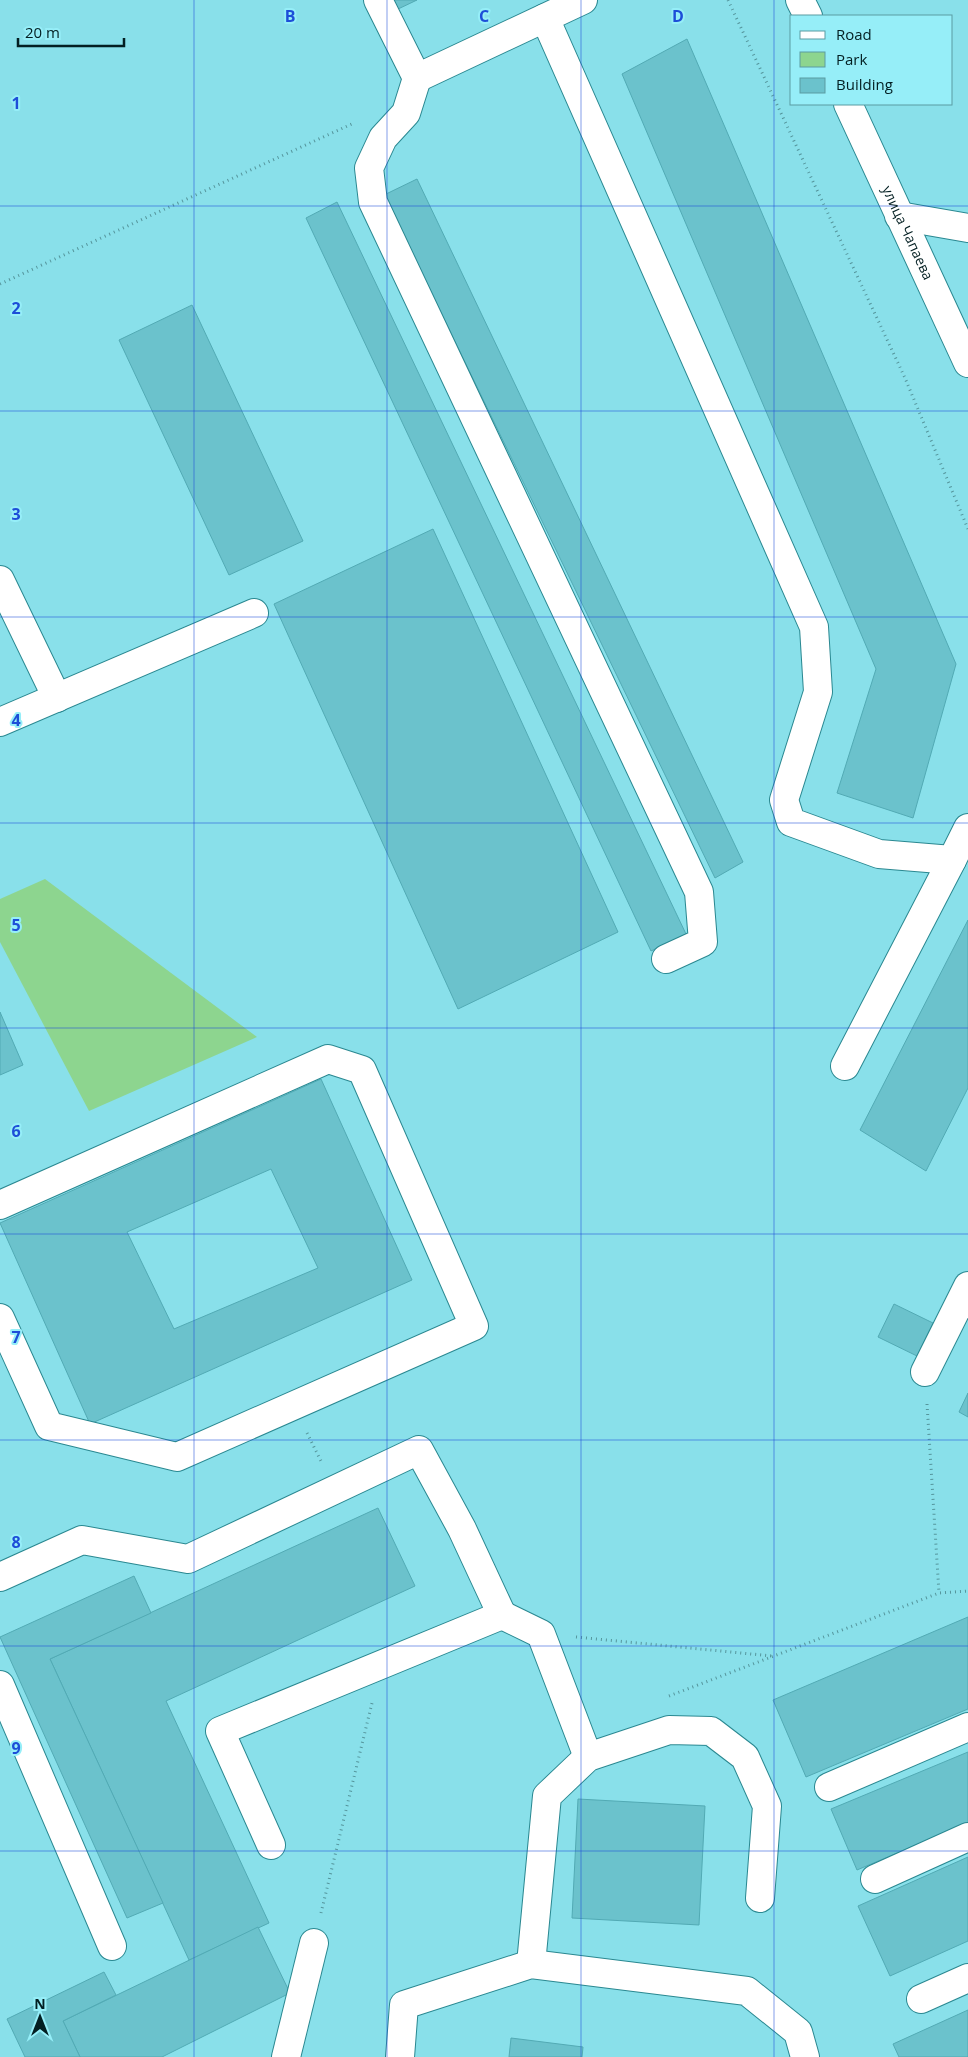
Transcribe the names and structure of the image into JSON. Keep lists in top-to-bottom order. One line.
{"streets":{"street":["улица Чапаева"]},"legend":["Road","Park","Building"],"scale_bar":"20 m","north":"top","grid":{"columns":["B","C","D"],"rows":["1","2","3","4","5","6","7","8","9"]}}
